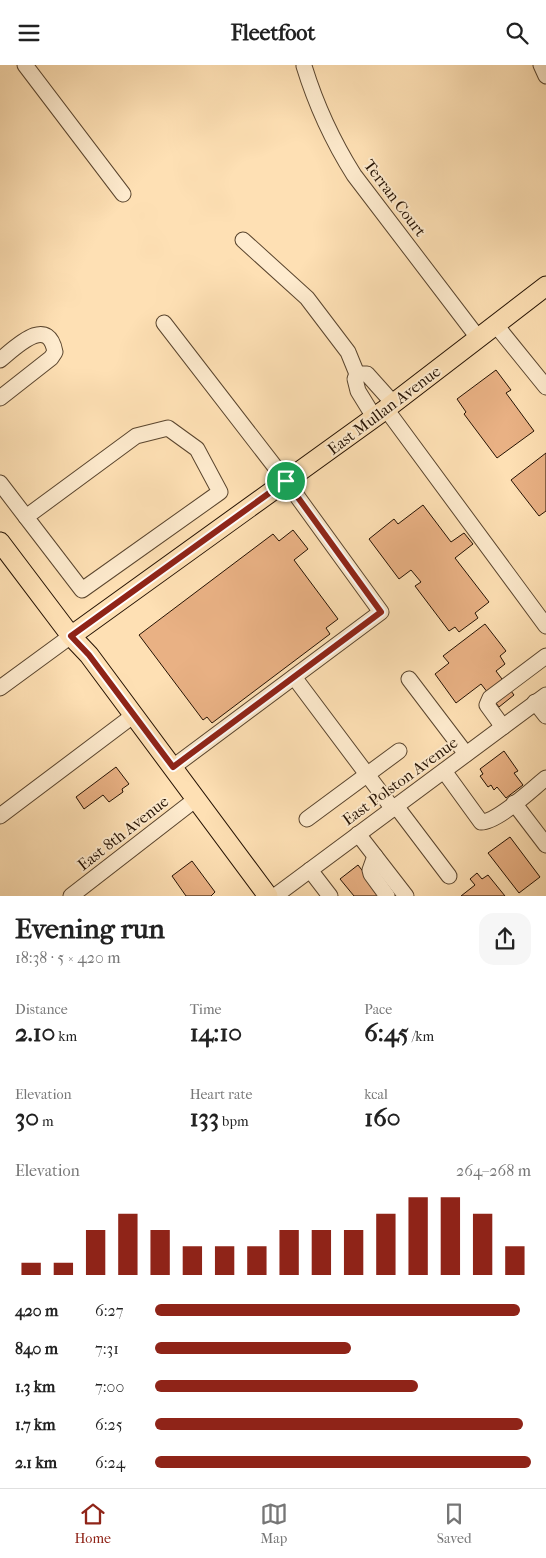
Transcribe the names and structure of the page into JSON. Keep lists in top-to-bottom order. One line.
{"streets":{"main road":["East Mullan Avenue"],"street":["Terran Court","East Polston Avenue","East 8th Avenue"]},"crossings":[["Terran Court","East Mullan Avenue"]],"page":{"header":"Fleetfoot","heading":["Evening run","18:38 · 5 × 420 m"],"stats":[["Distance","2.10 km"],["Time","14:10"],["Pace","6:45 /km"],["Elevation","30 m"],["Heart rate","133 bpm"],["kcal","160"]],"chart":["Elevation","264–268 m"],"list":[{"name":"420 m","note":"6:27"},{"name":"840 m","note":"7:31"},{"name":"1.3 km","note":"7:00"},{"name":"1.7 km","note":"6:25"},{"name":"2.1 km","note":"6:24"}],"tabs":["Home","Map","Saved"]}}
